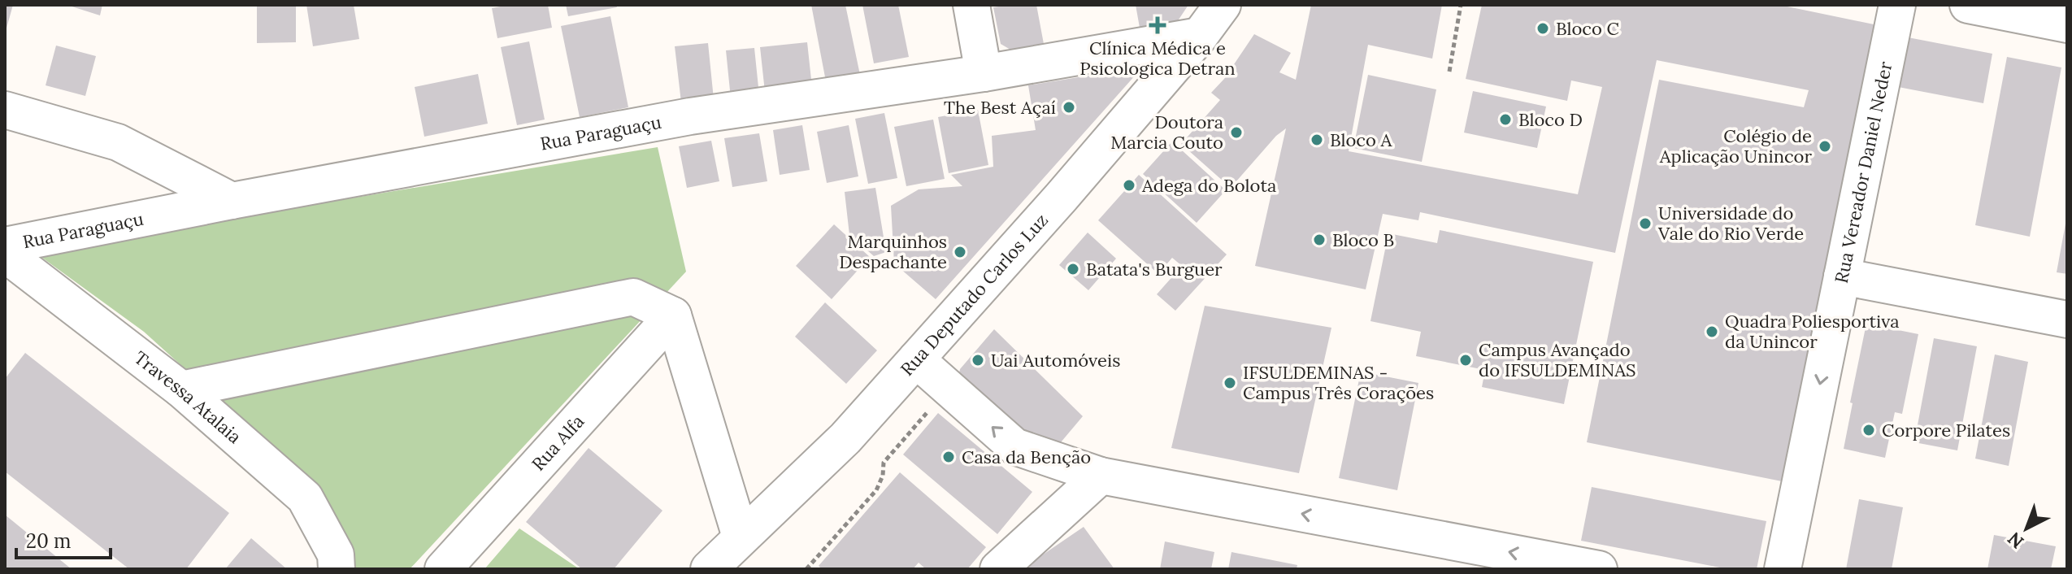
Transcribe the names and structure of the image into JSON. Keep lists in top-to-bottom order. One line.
{"streets":{"street":["Rua Paraguaçu","Rua Vereador Daniel Neder","Rua Deputado Carlos Luz","Travessa Atalaia","Rua Alfa"]},"crossings":[["Rua Paraguaçu","Rua Deputado Carlos Luz"]],"one_way":["Rua Vereador Daniel Neder"],"places":{"health":["Clínica Médica e Psicologica Detran"],"other":["Bloco C","The Best Açaí","Bloco D","Doutora Marcia Couto","Bloco A","Colégio de Aplicação Unincor","Adega do Bolota","Universidade do Vale do Rio Verde","Bloco B","Marquinhos Despachante","Batata's Burguer","Quadra Poliesportiva da Unincor","Uai Automóveis","Campus Avançado do IFSULDEMINAS","IFSULDEMINAS - Campus Três Corações","Corpore Pilates","Casa da Benção"]},"scale_bar":"20 m","north":"bottom left"}
